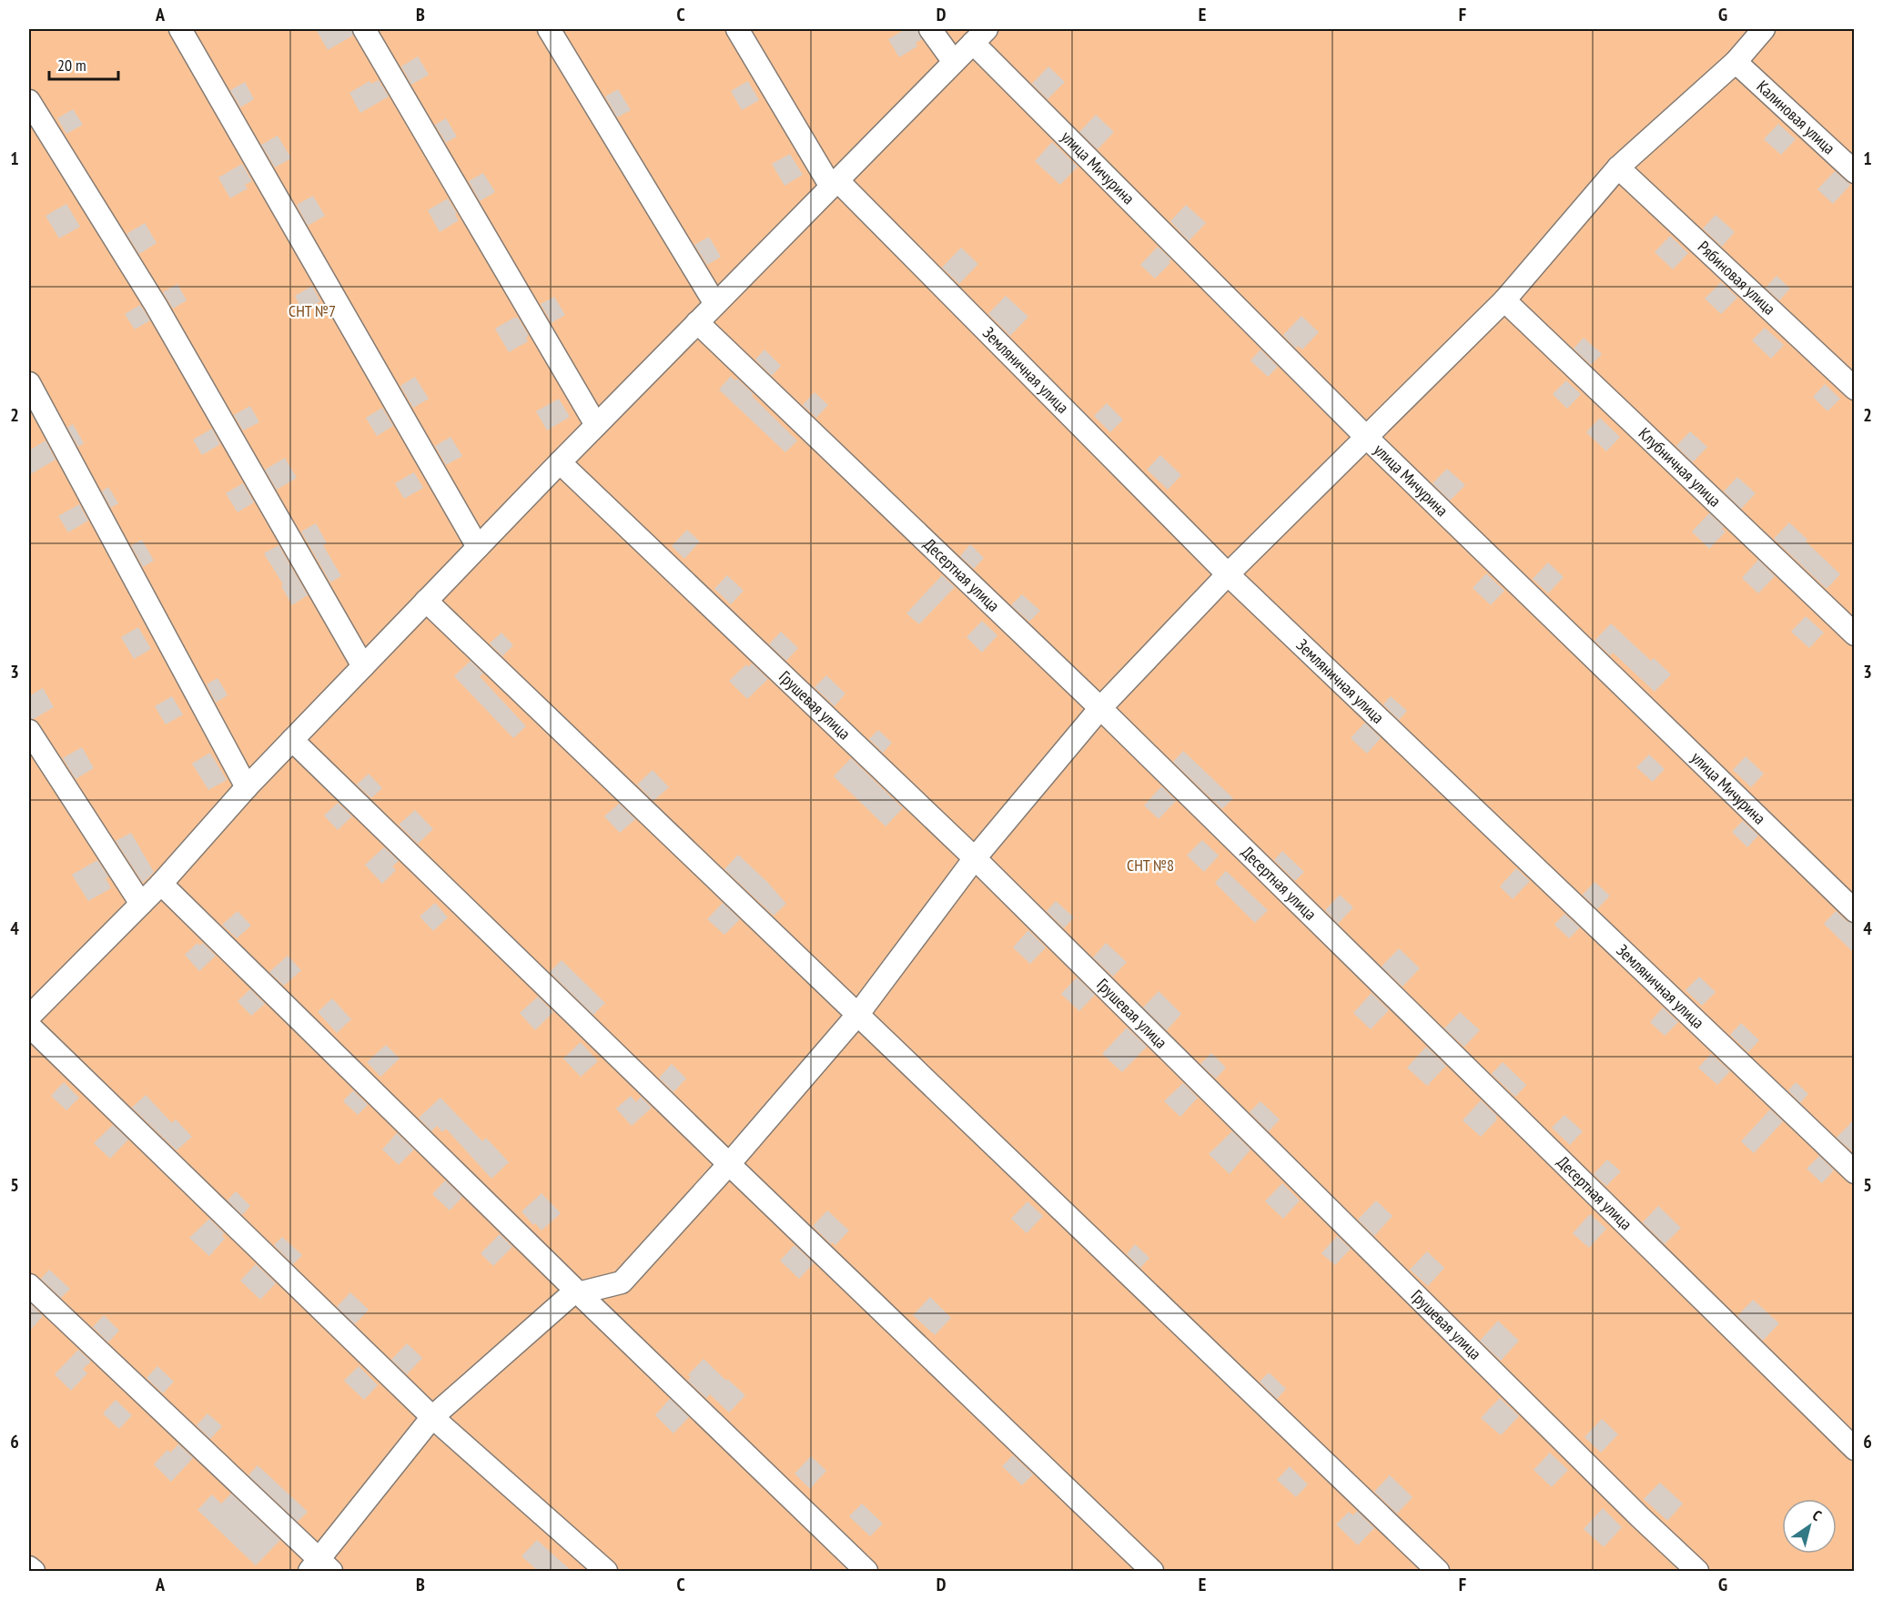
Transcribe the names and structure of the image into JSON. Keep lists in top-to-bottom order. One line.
{"streets":{"street":["Калиновая улица","улица Мичурина","Рябиновая улица","Земляничная улица","Клубничная улица","Десертная улица","Грушевая улица"]},"parks":["СНТ №7","СНТ №8"],"scale_bar":"20 m","north":"top right","grid":{"columns":["A","B","C","D","E","F","G"],"rows":["1","2","3","4","5","6"]}}
